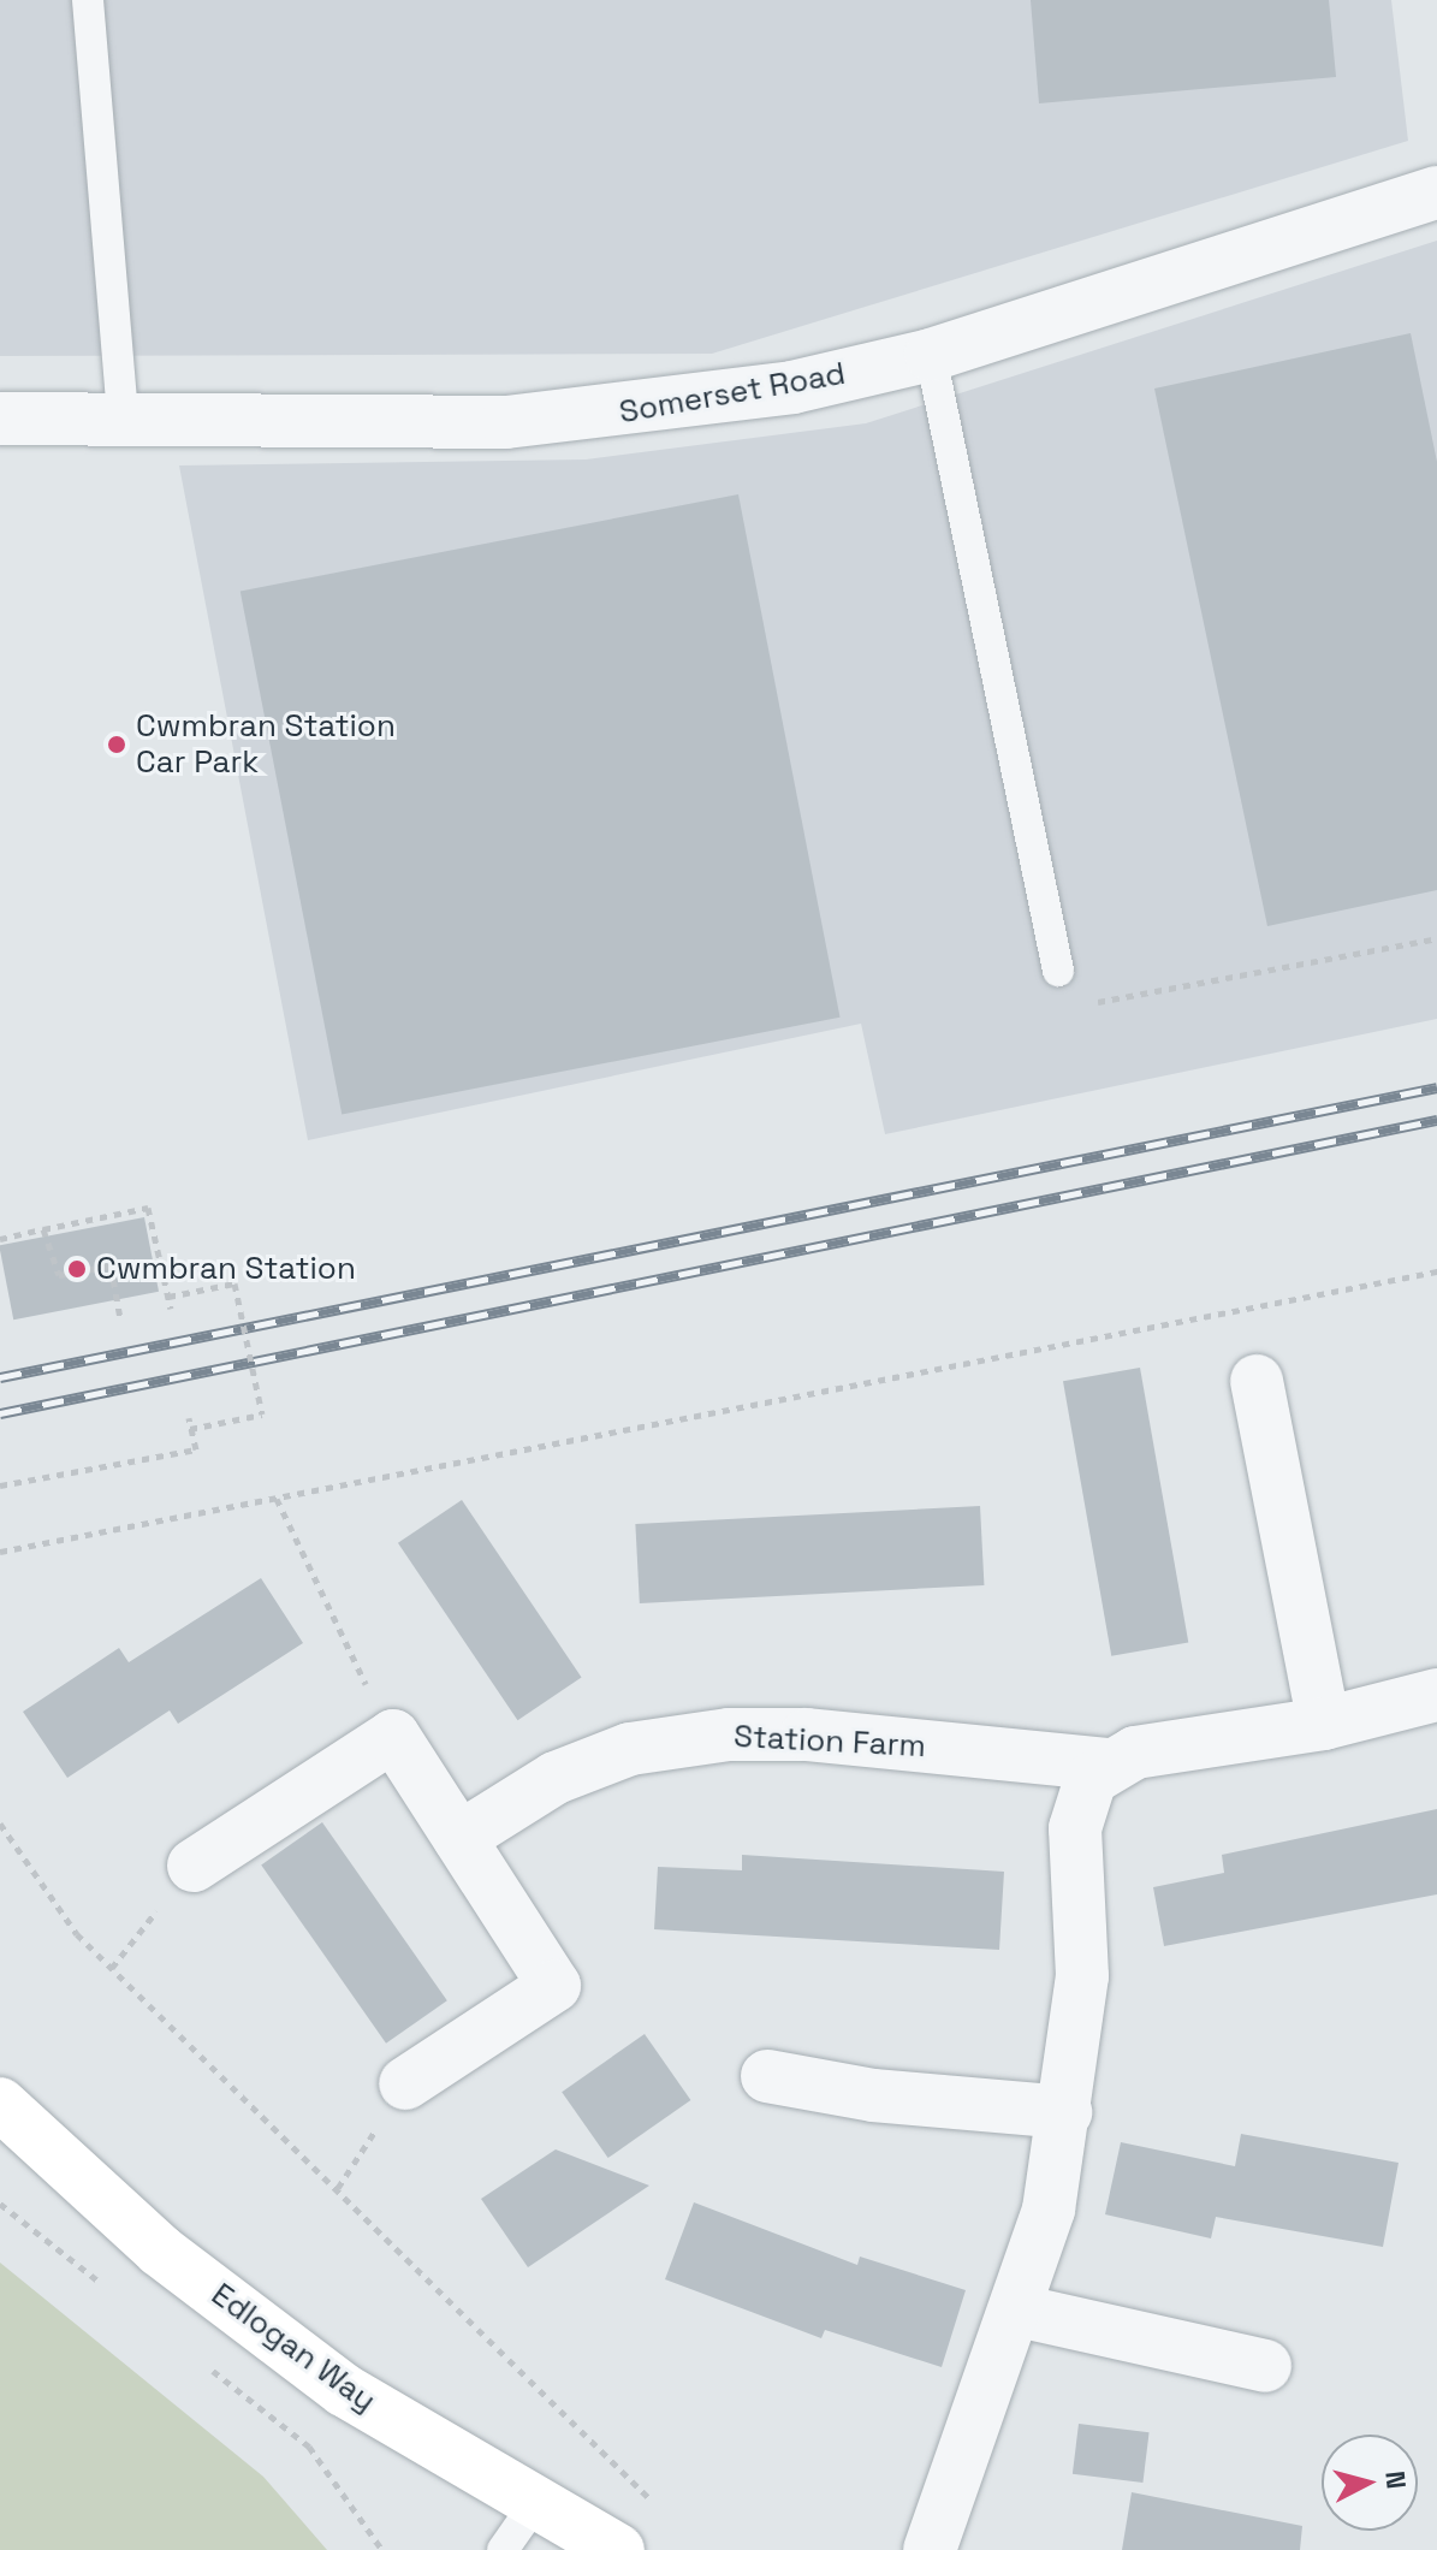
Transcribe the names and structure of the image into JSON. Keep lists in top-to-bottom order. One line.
{"streets":{"street":["Somerset Road","Station Farm","Edlogan Way"]},"places":["Cwmbran Station Car Park","Cwmbran Station"],"north":"right"}
